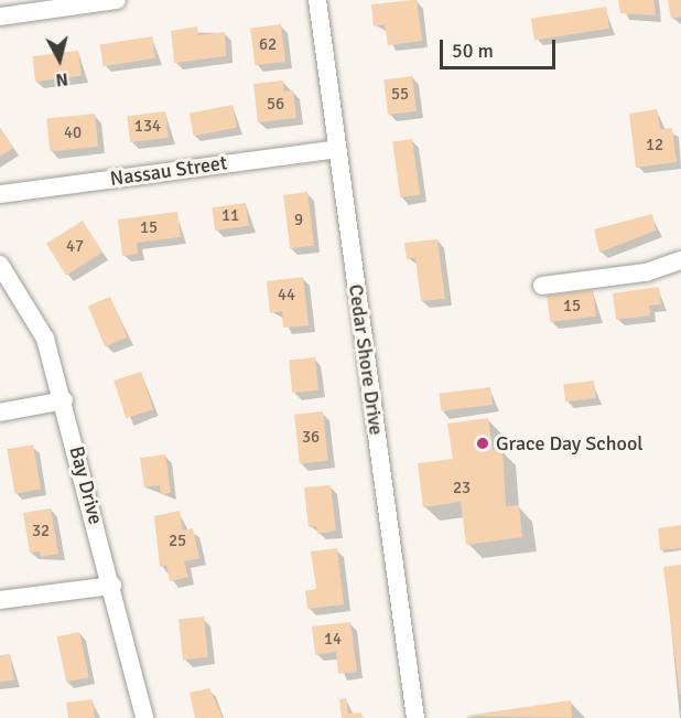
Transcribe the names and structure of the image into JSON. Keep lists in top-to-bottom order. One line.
{"streets":{"street":["Nassau Street","Cedar Shore Drive","Bay Drive"]},"crossings":[["Nassau Street","Cedar Shore Drive"]],"places":["Grace Day School"],"house_numbers":["62","55","56","134","40","12","11","9","15","47","44","15","36","23","32","25","14"],"scale_bar":"50 m","north":"bottom"}
